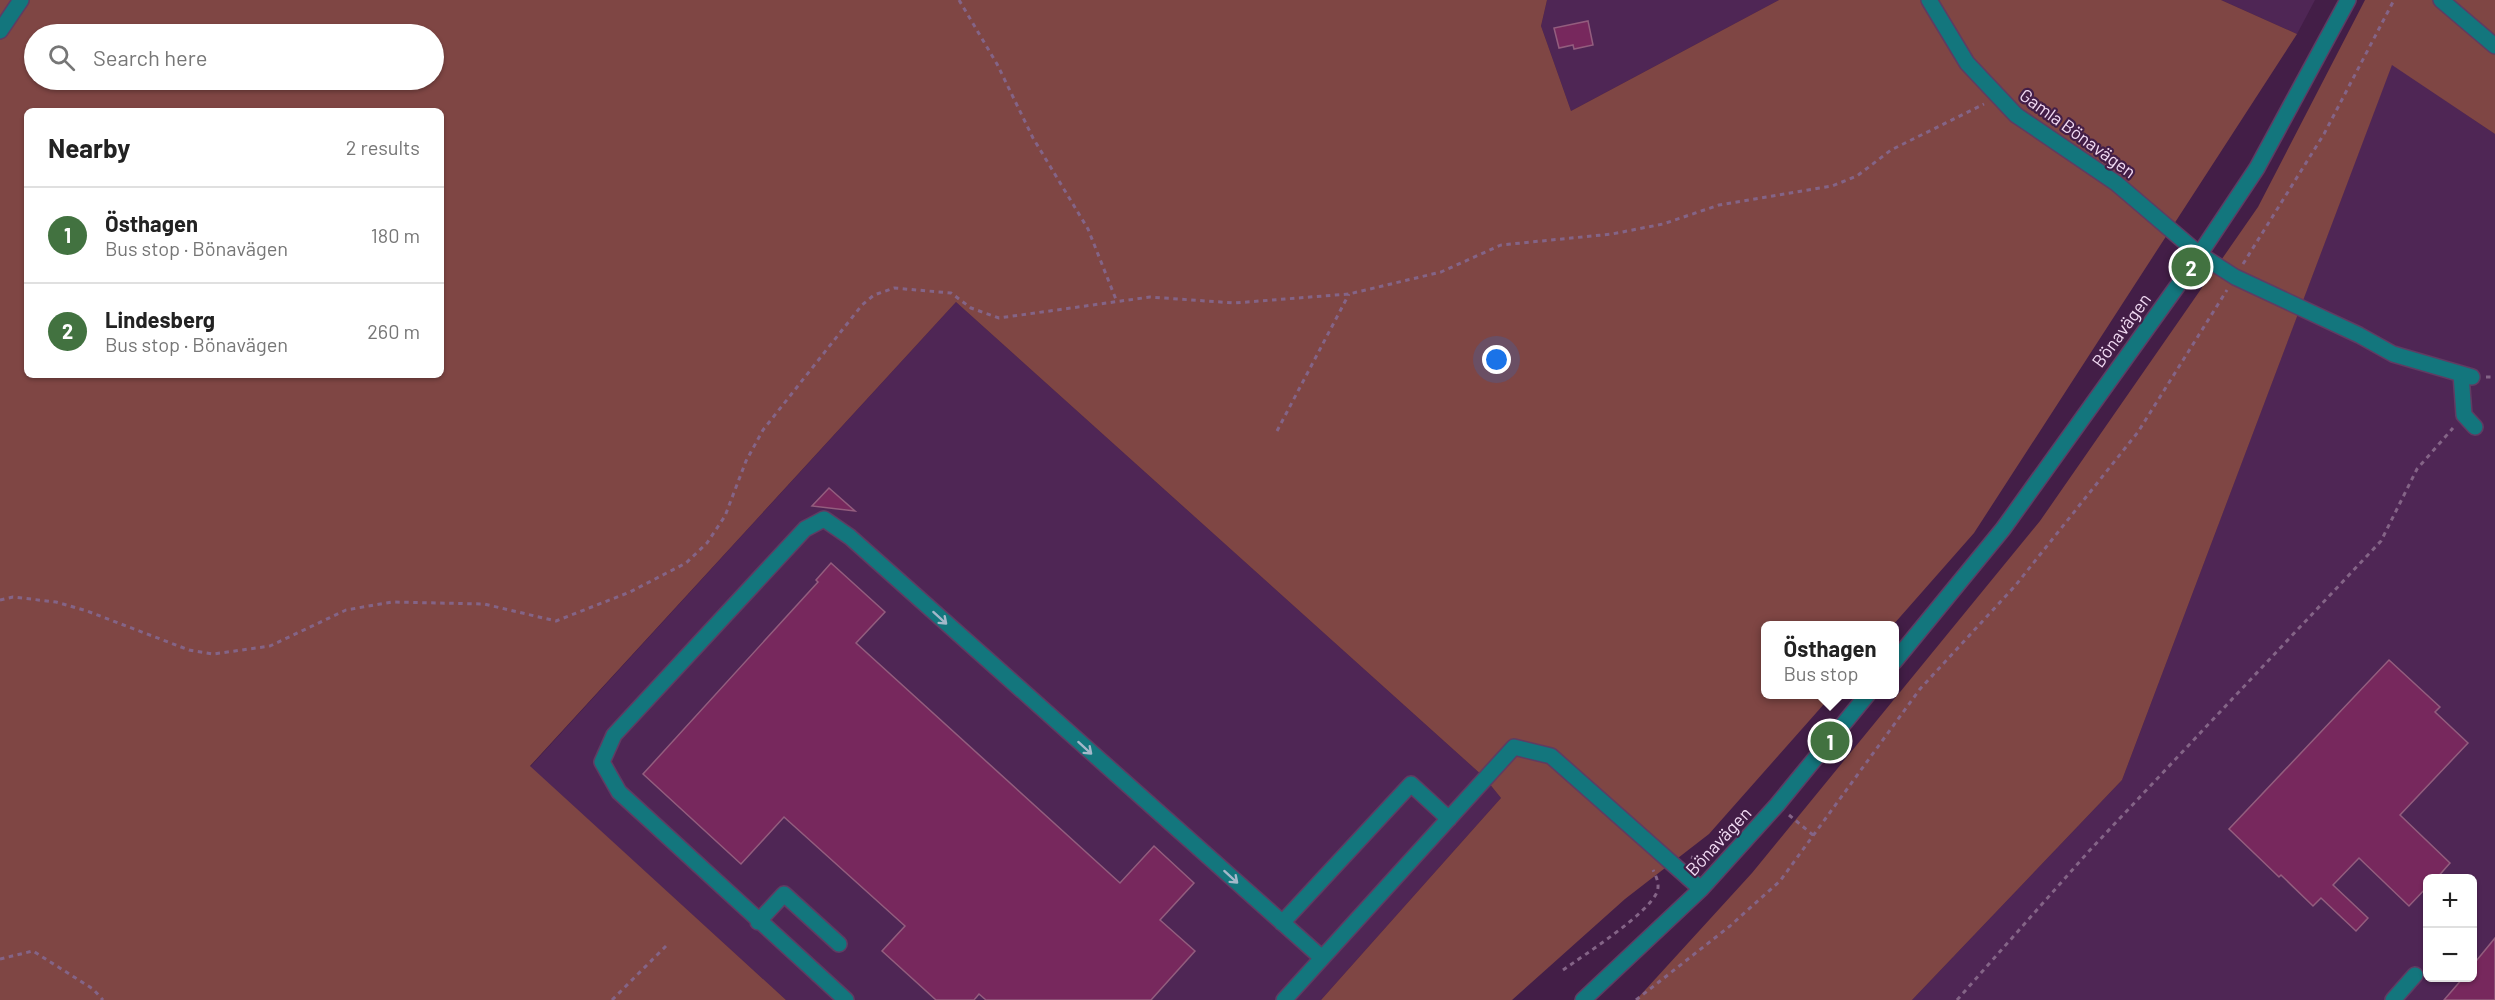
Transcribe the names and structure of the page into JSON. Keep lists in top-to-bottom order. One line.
{"streets":{"street":["Gamla Bönavägen","Bönavägen"]},"crossings":[["Gamla Bönavägen","Bönavägen"]],"page":{"search":"Search here","heading":["Nearby","2 results"],"list":[{"mark":"1","name":"Östhagen","note":"Bus stop · Bönavägen","value":"180 m"},{"mark":"2","name":"Lindesberg","note":"Bus stop · Bönavägen","value":"260 m"}],"pins":["2","1"],"popup":["Östhagen","Bus stop"],"map_buttons":["+","−"]}}
